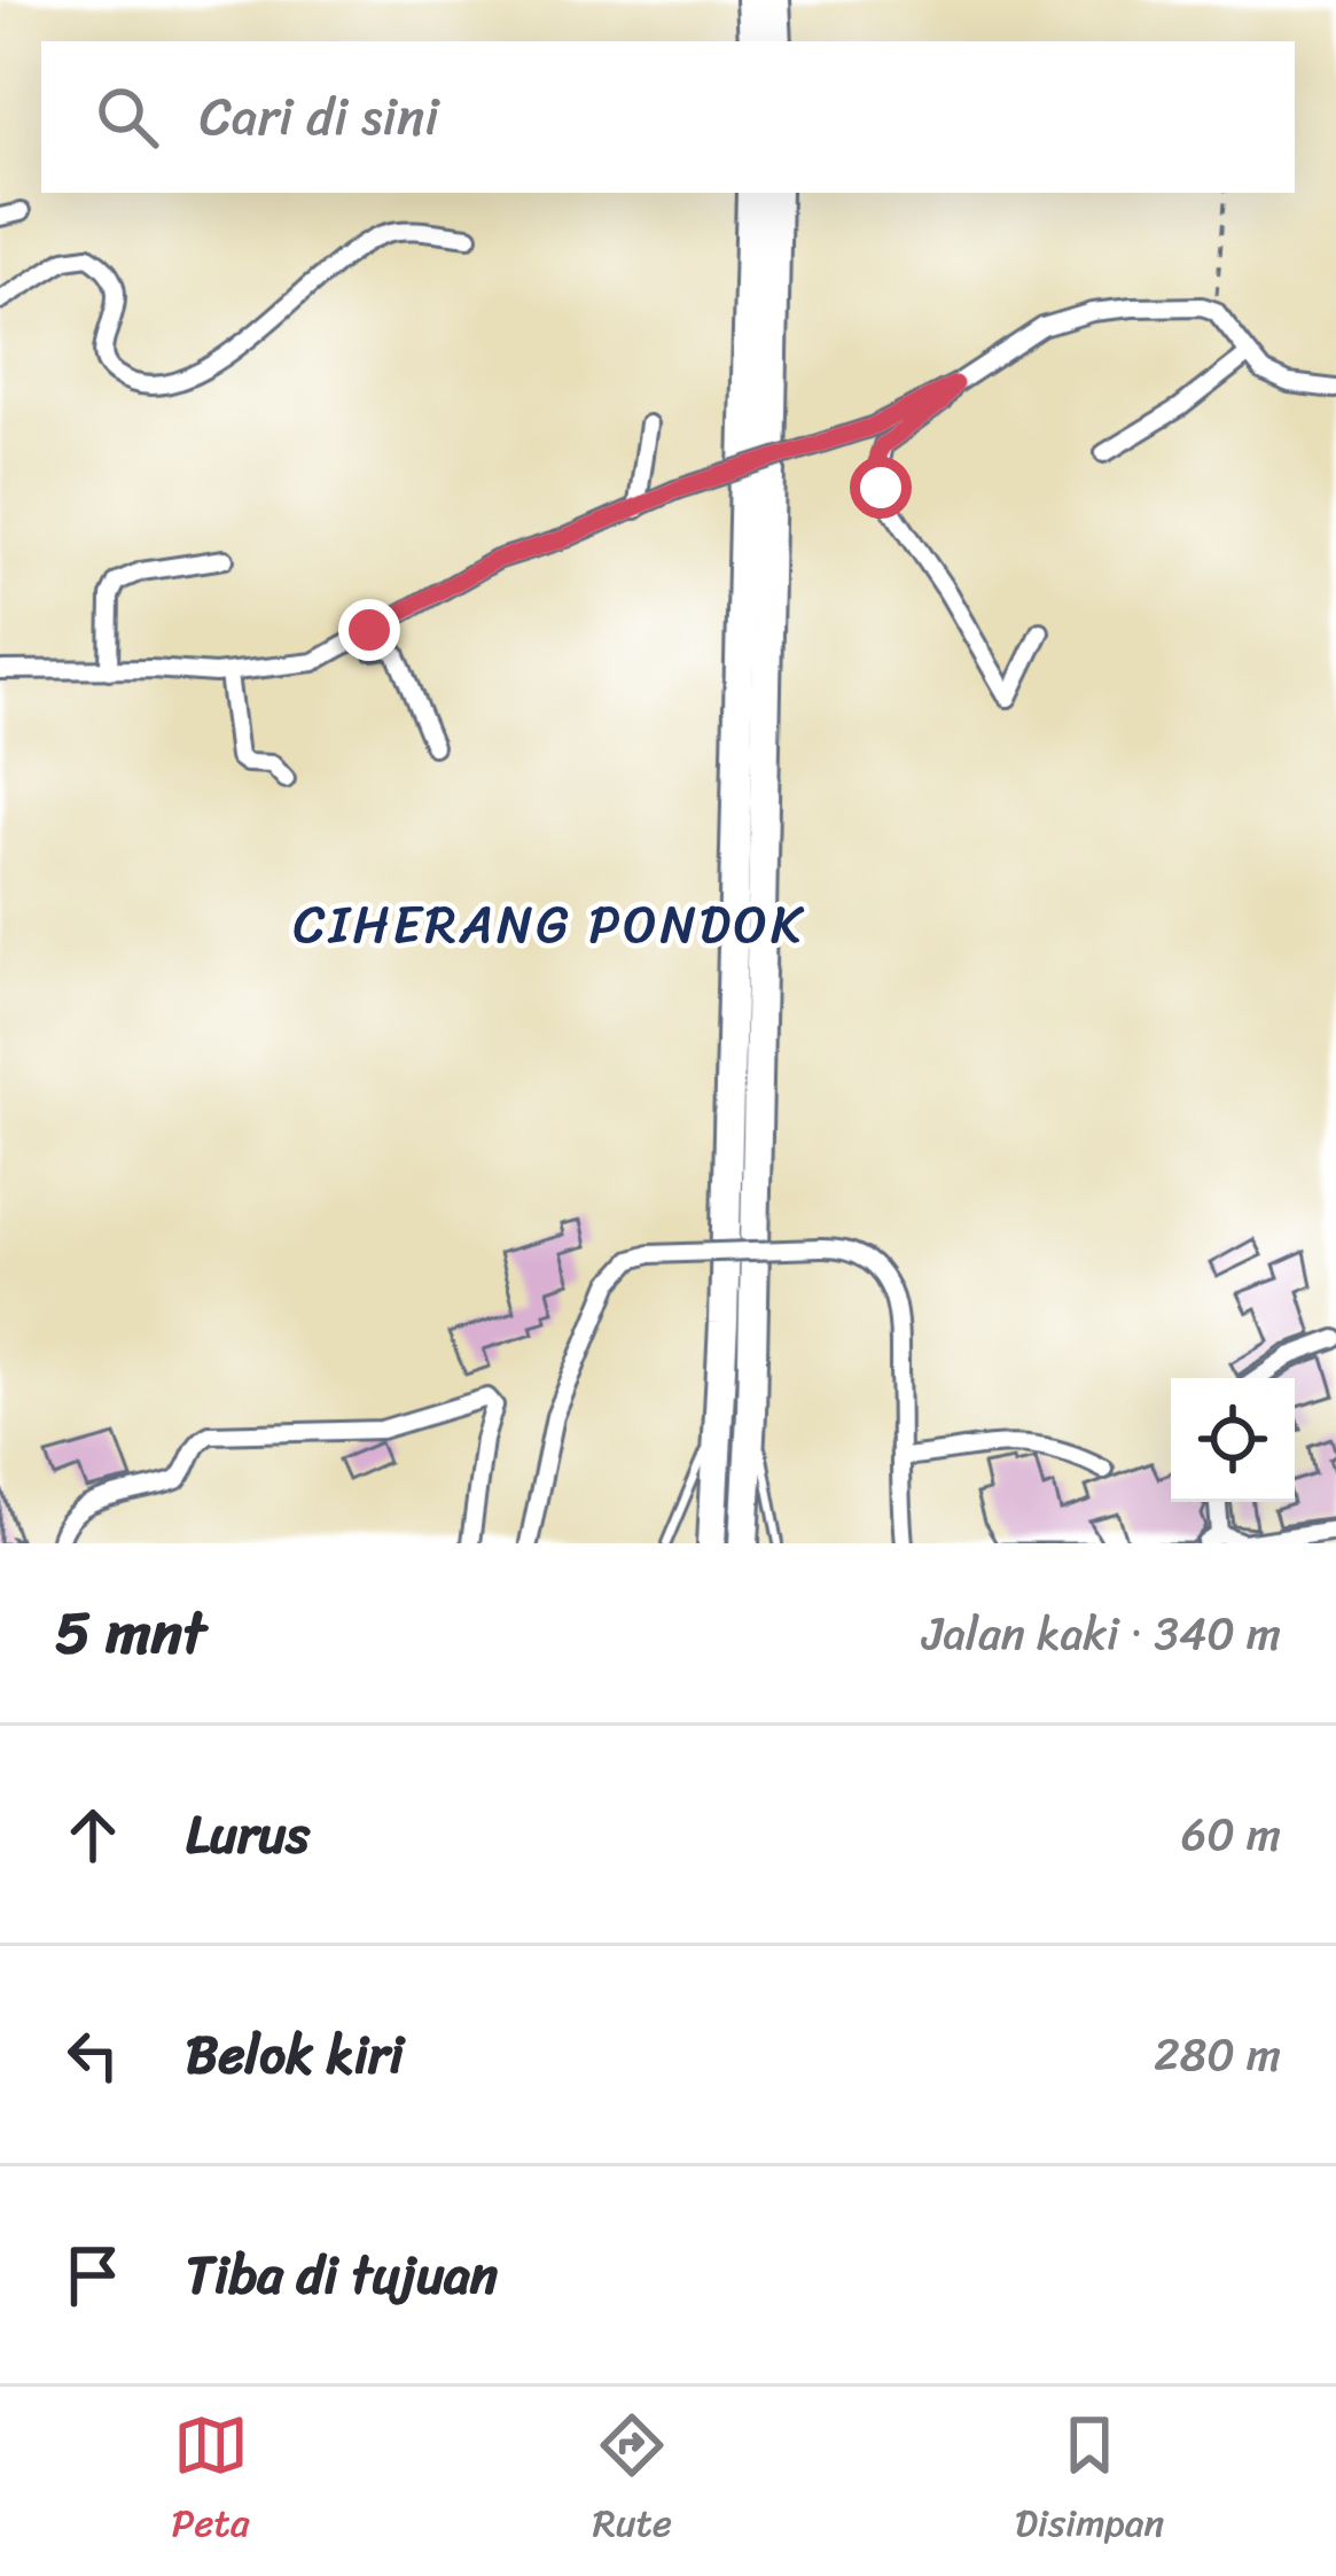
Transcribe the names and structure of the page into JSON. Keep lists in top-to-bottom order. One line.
{"districts":["CIHERANG PONDOK"],"page":{"search":"Cari di sini","heading":["5 mnt","Jalan kaki · 340 m"],"list":[["Lurus","60 m"],["Belok kiri","280 m"],"Tiba di tujuan"],"nav":["Peta","Rute","Disimpan"]}}
